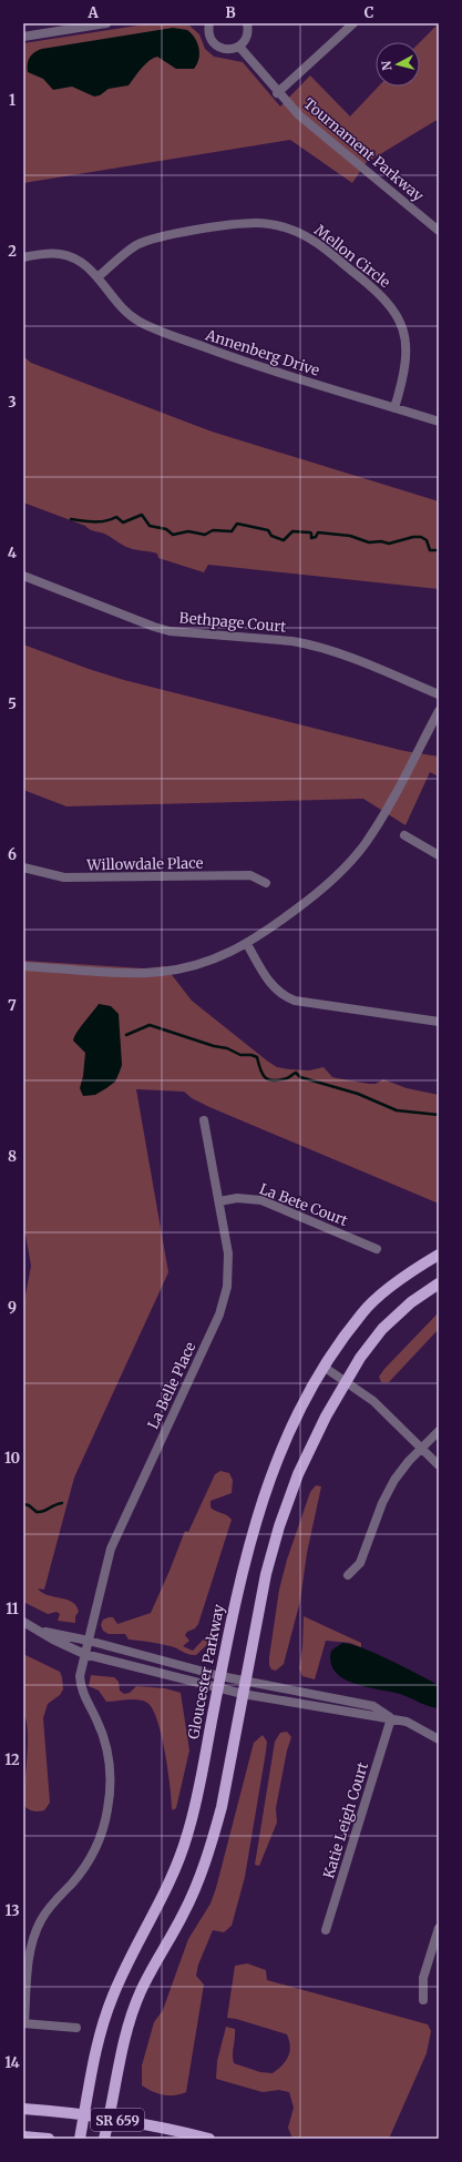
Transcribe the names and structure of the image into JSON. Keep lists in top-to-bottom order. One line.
{"streets":{"main road":["Gloucester Parkway","SR 659"],"street":["Tournament Parkway","Mellon Circle","Annenberg Drive","Bethpage Court","Willowdale Place","La Bete Court","La Belle Place","Katie Leigh Court"]},"crossings":[["Mellon Circle","Annenberg Drive"],["La Bete Court","La Belle Place"],["Gloucester Parkway","SR 659"]],"north":"left","grid":{"columns":["A","B","C"],"rows":["1","2","3","4","5","6","7","8","9","10","11","12","13","14"]}}
